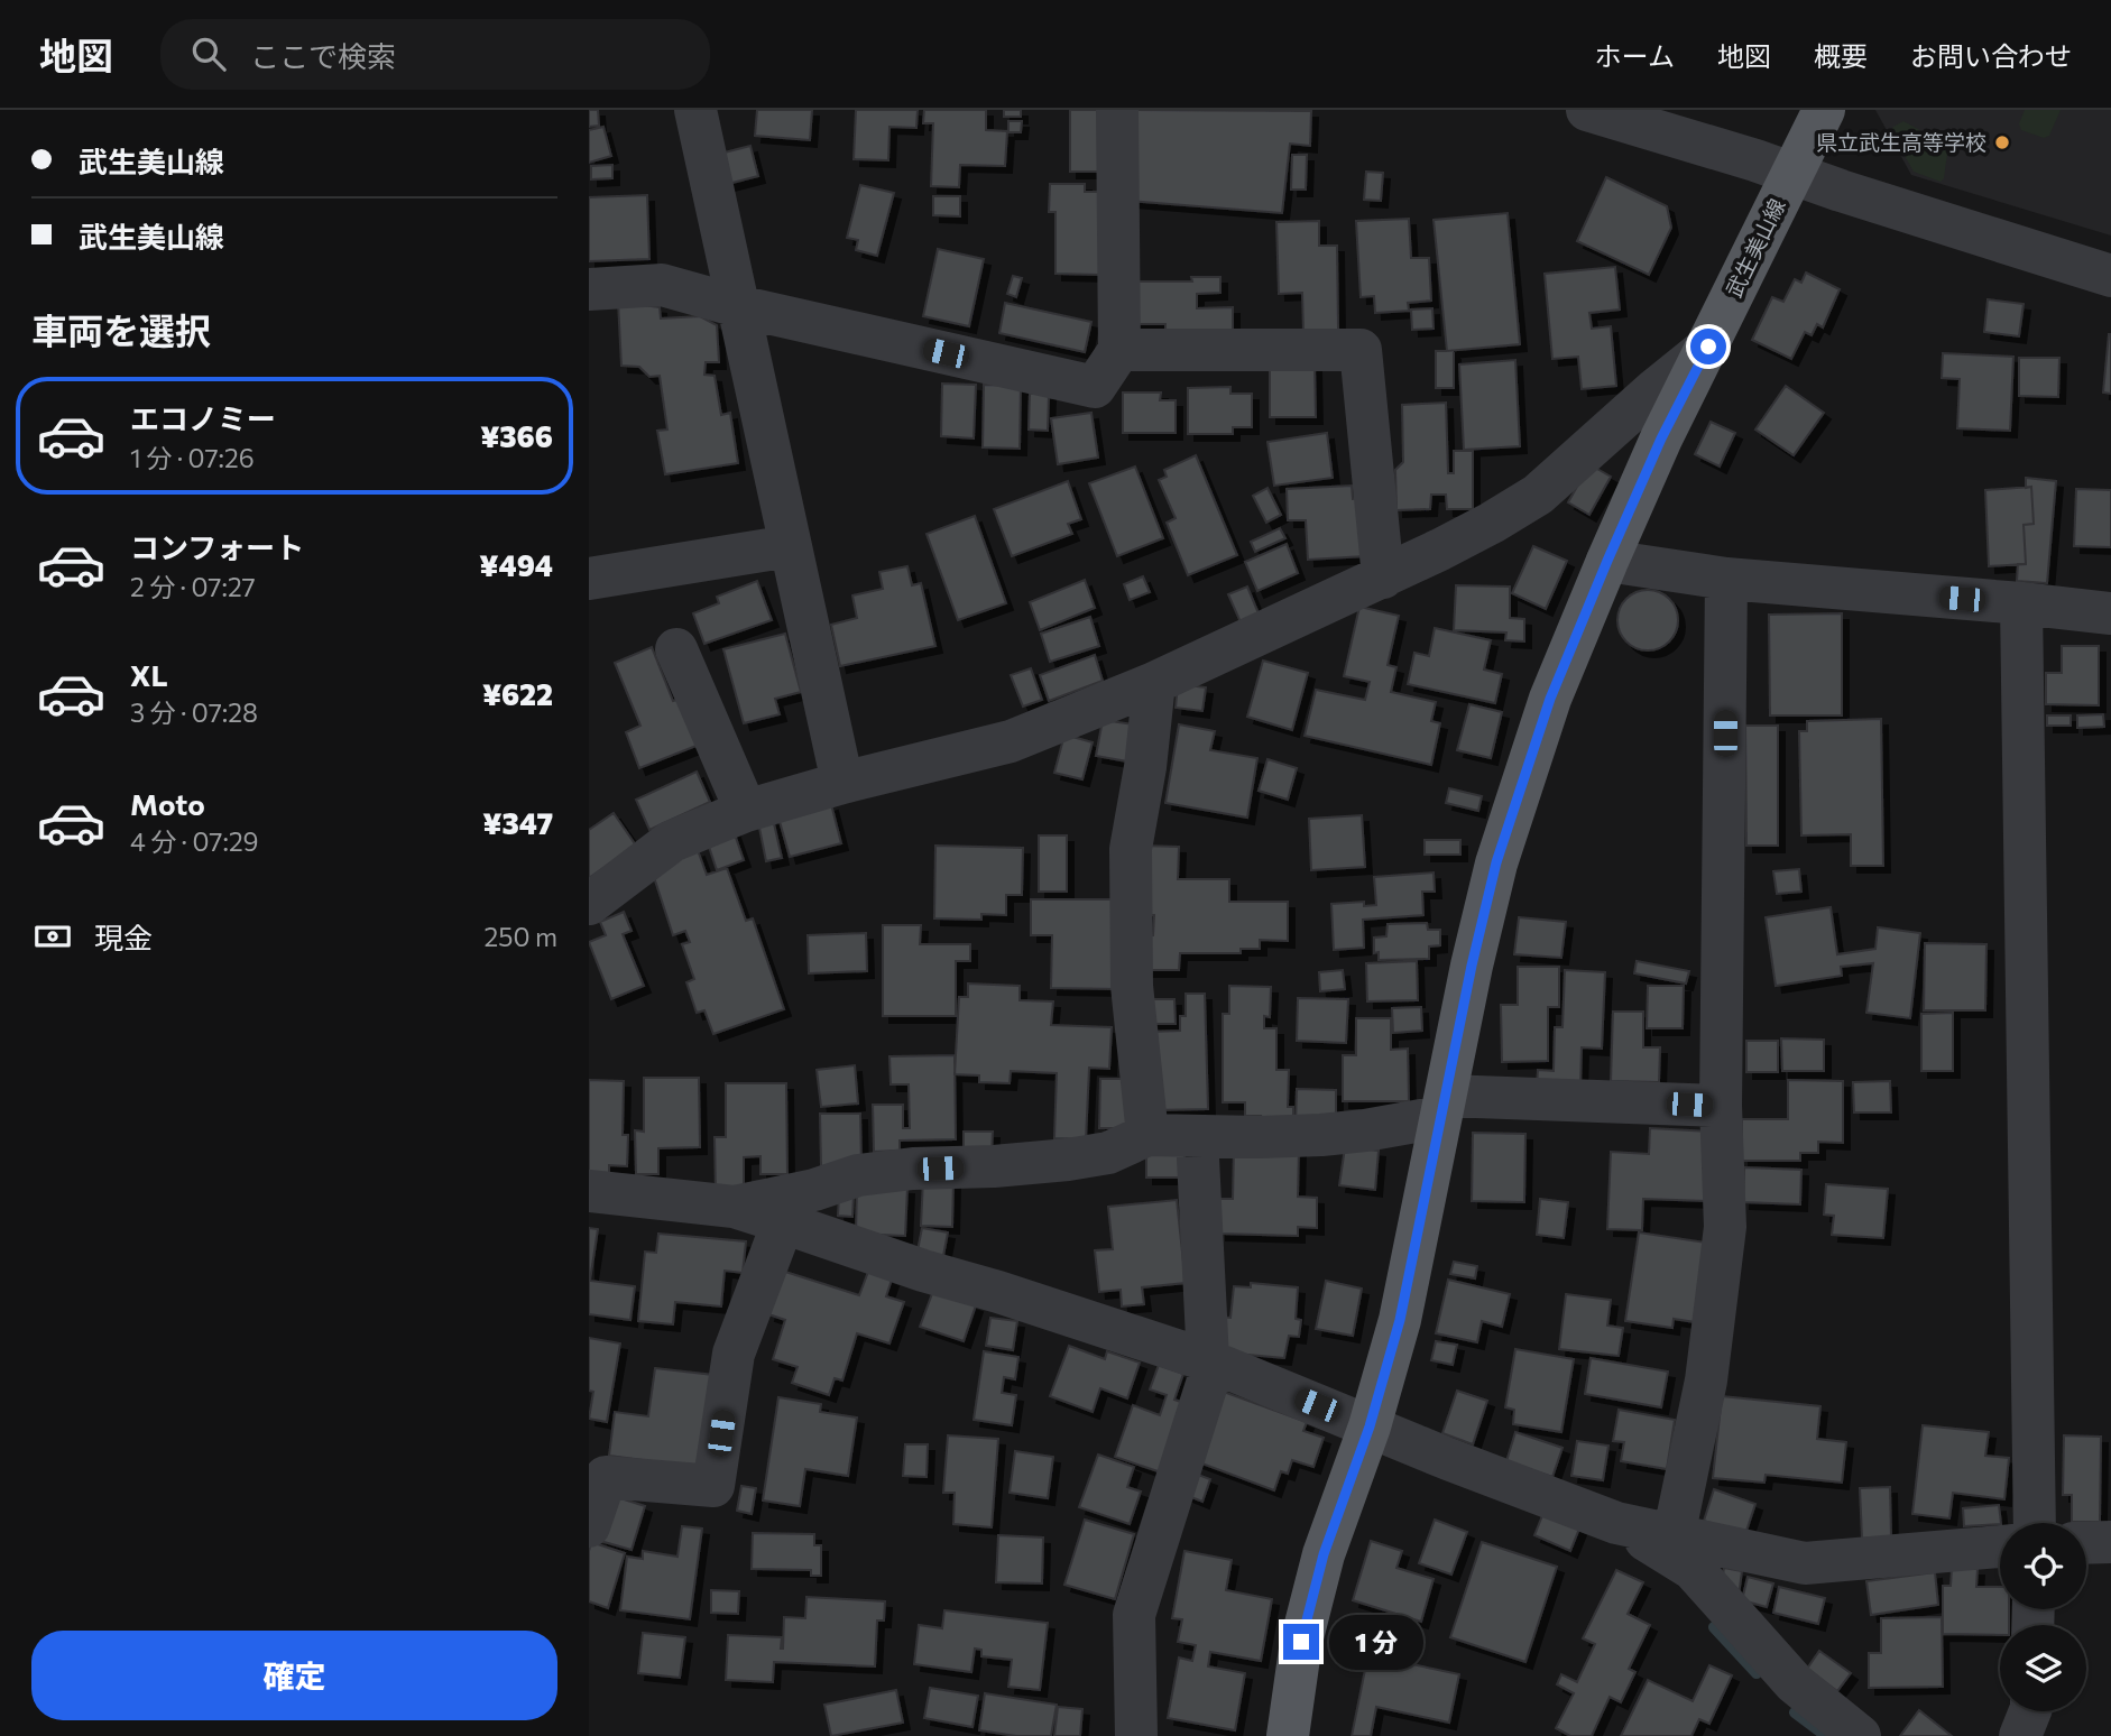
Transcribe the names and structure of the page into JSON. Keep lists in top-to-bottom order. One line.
{"streets":{"main road":["武生美山線"]},"places":["県立武生高等学校"],"page":{"header":"地図","search":"ここで検索","nav":["ホーム","地図","概要","お問い合わせ"],"banner":["武生美山線","武生美山線"],"heading":"車両を選択","list":[{"name":"エコノミー","note":"1 分 · 07:26","value":"¥366"},{"name":"コンフォート","note":"2 分 · 07:27","value":"¥494"},{"name":"XL","note":"3 分 · 07:28","value":"¥622"},{"name":"Moto","note":"4 分 · 07:29","value":"¥347"}],"pay":["現金","250 m"],"buttons":"確定","bubble":"1 分"}}
